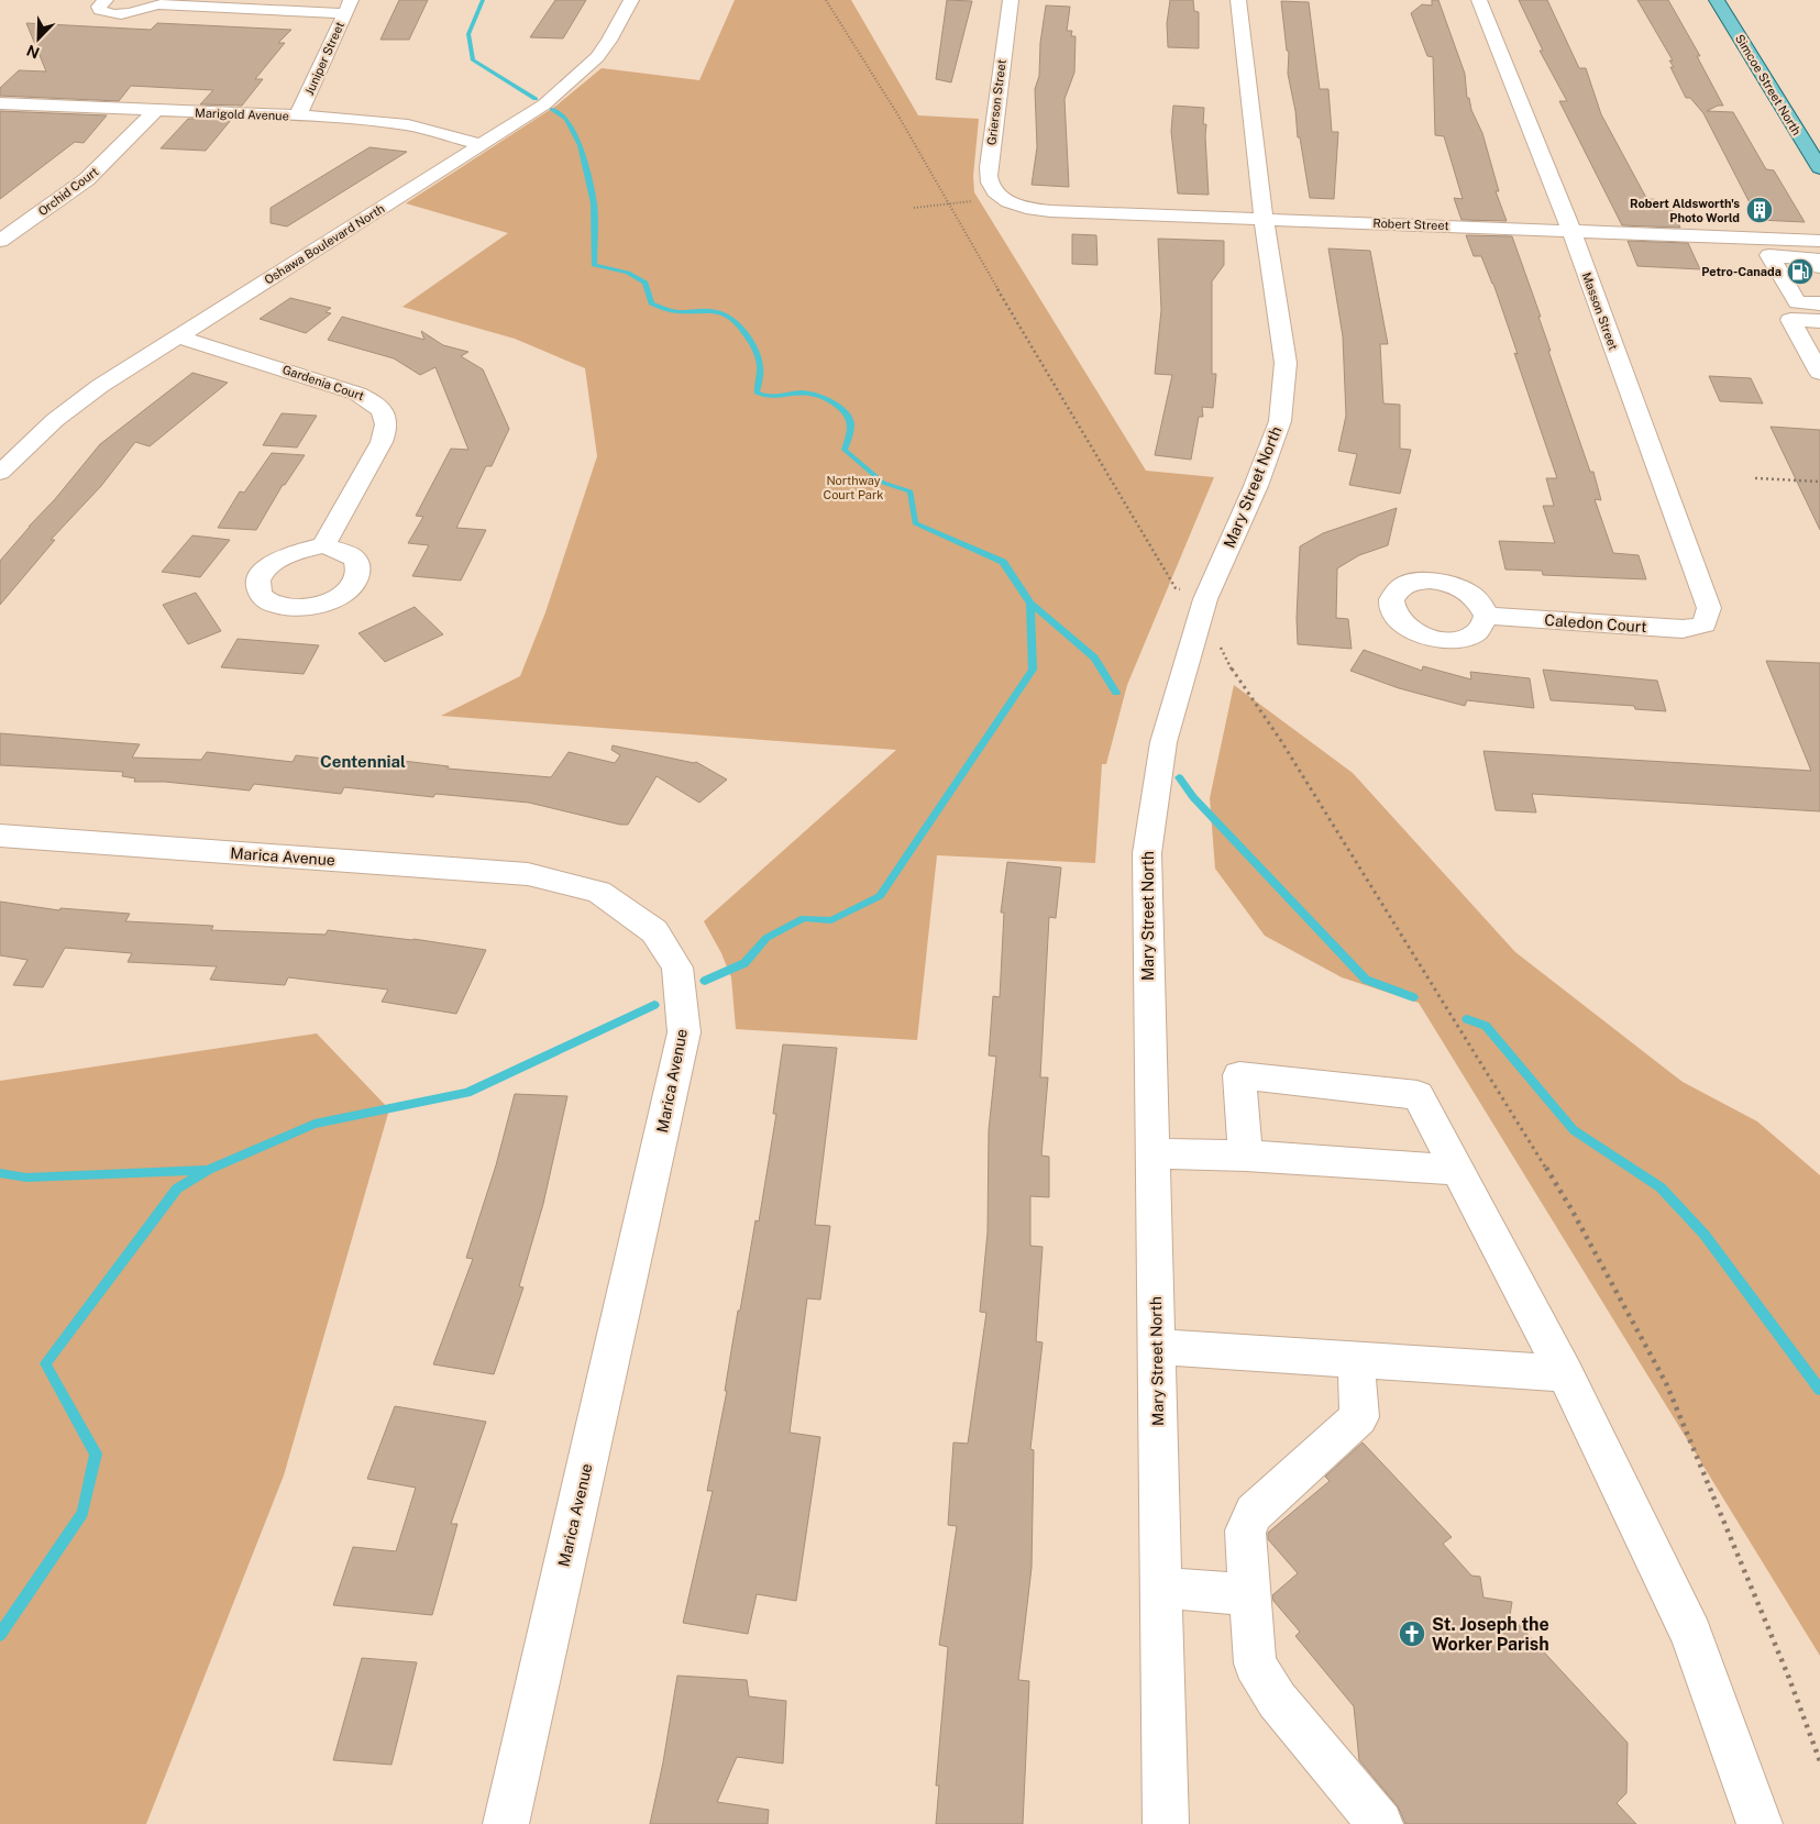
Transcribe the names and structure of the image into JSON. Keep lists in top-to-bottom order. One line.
{"streets":{"main road":["Simcoe Street North"],"street":["Juniper Street","Grierson Street","Marigold Avenue","Orchid Court","Robert Street","Oshawa Boulevard North","Masson Street","Gardenia Court","Mary Street North","Caledon Court","Marica Avenue"]},"crossings":[["Juniper Street","Marigold Avenue"],["Grierson Street","Robert Street"],["Marigold Avenue","Orchid Court"],["Marigold Avenue","Oshawa Boulevard North"],["Robert Street","Masson Street"],["Robert Street","Mary Street North"],["Oshawa Boulevard North","Gardenia Court"],["Masson Street","Caledon Court"]],"districts":["Centennial"],"parks":["Northway Court Park"],"places":{"building":["Robert Aldsworth's Photo World"],"fuel station":["Petro-Canada"],"church":["St. Joseph the Worker Parish"]},"north":"bottom left"}
